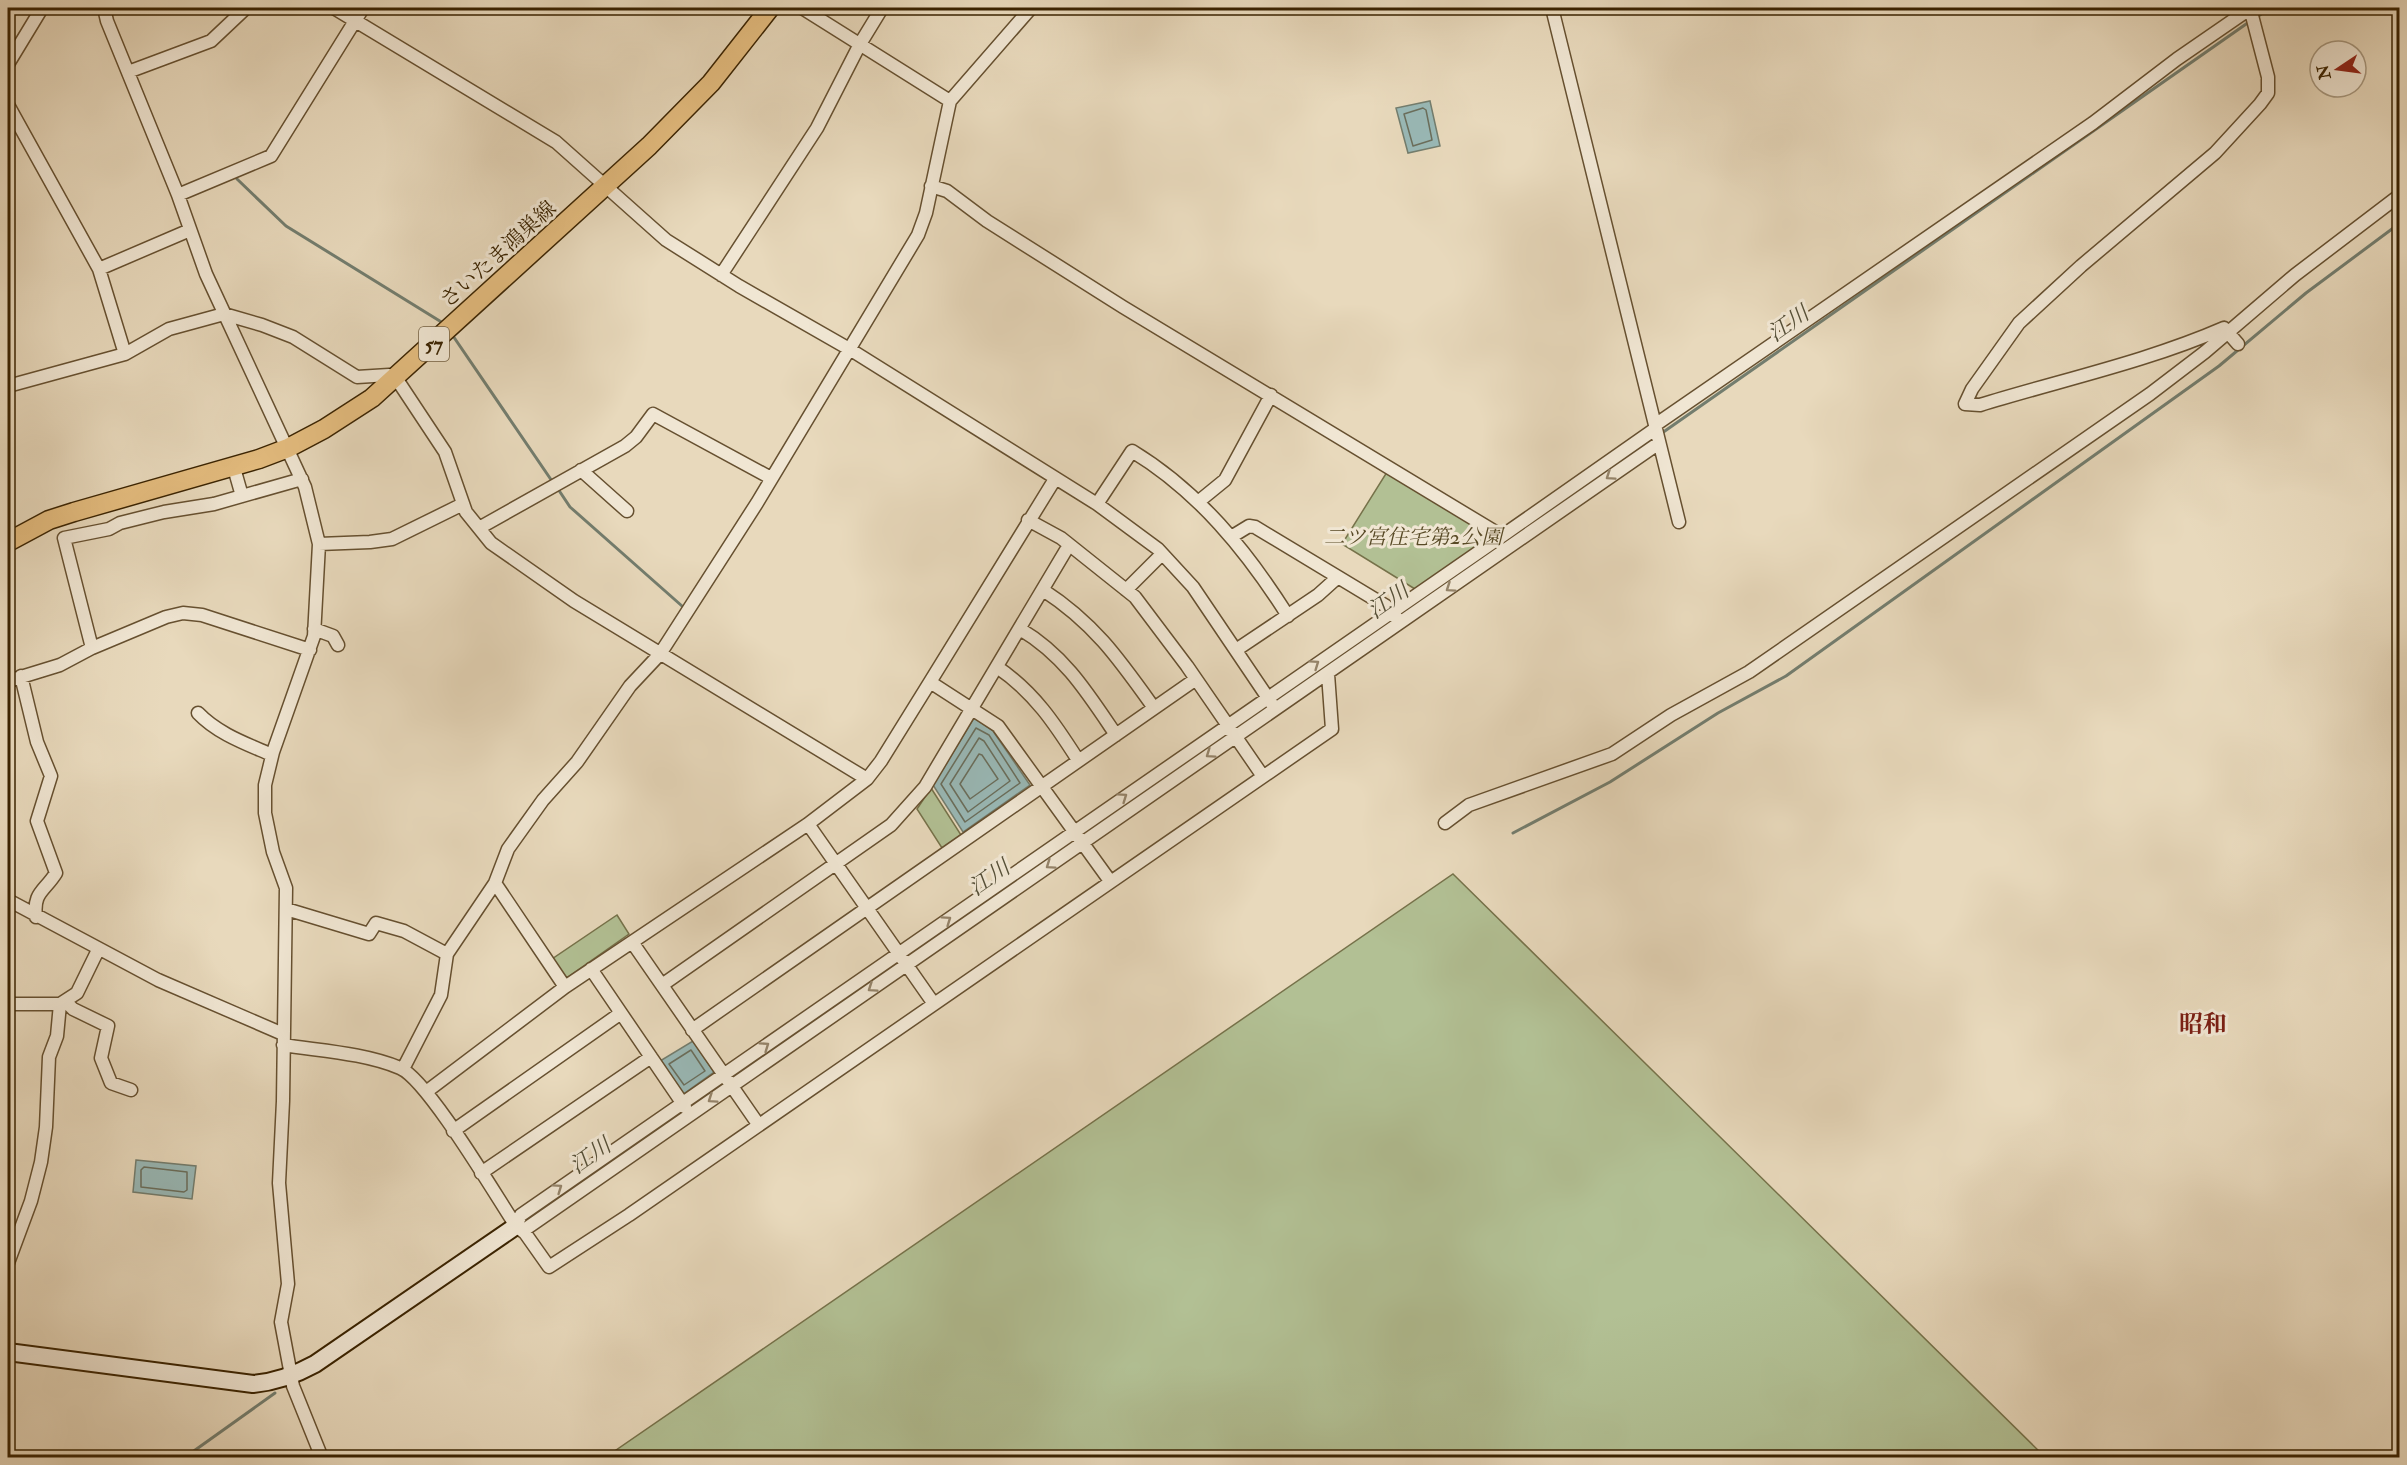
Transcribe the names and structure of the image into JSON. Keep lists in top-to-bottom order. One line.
{"streets":{"main road":["さいたま鴻巣線","57"]},"districts":["昭和"],"water":["江川"],"parks":["二ツ宮住宅第2公園"],"north":"left"}
